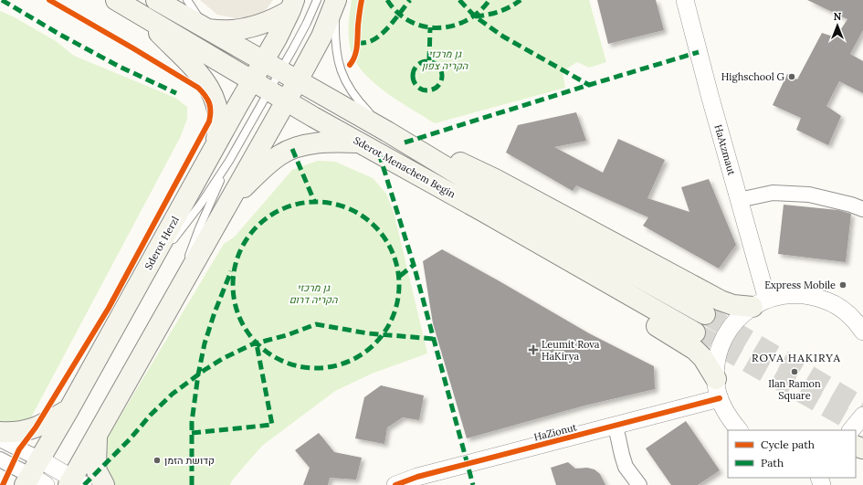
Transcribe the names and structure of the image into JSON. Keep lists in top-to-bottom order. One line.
{"streets":{"main road":["Sderot Menachem Begin","Sderot Herzl"],"street":["HaAtzmaut","HaZionut"]},"crossings":[["Sderot Menachem Begin","Sderot Herzl"]],"districts":["ROVA HAKIRYA"],"parks":["גן מרכזי הקריה צפון","גן מרכזי הקריה דרום"],"places":{"other":["Highschool G","Express Mobile","Ilan Ramon Square","קדושת הזמן"],"health":["Leumit Rova HaKirya"]},"legend":["Cycle path","Path"],"north":"top"}
